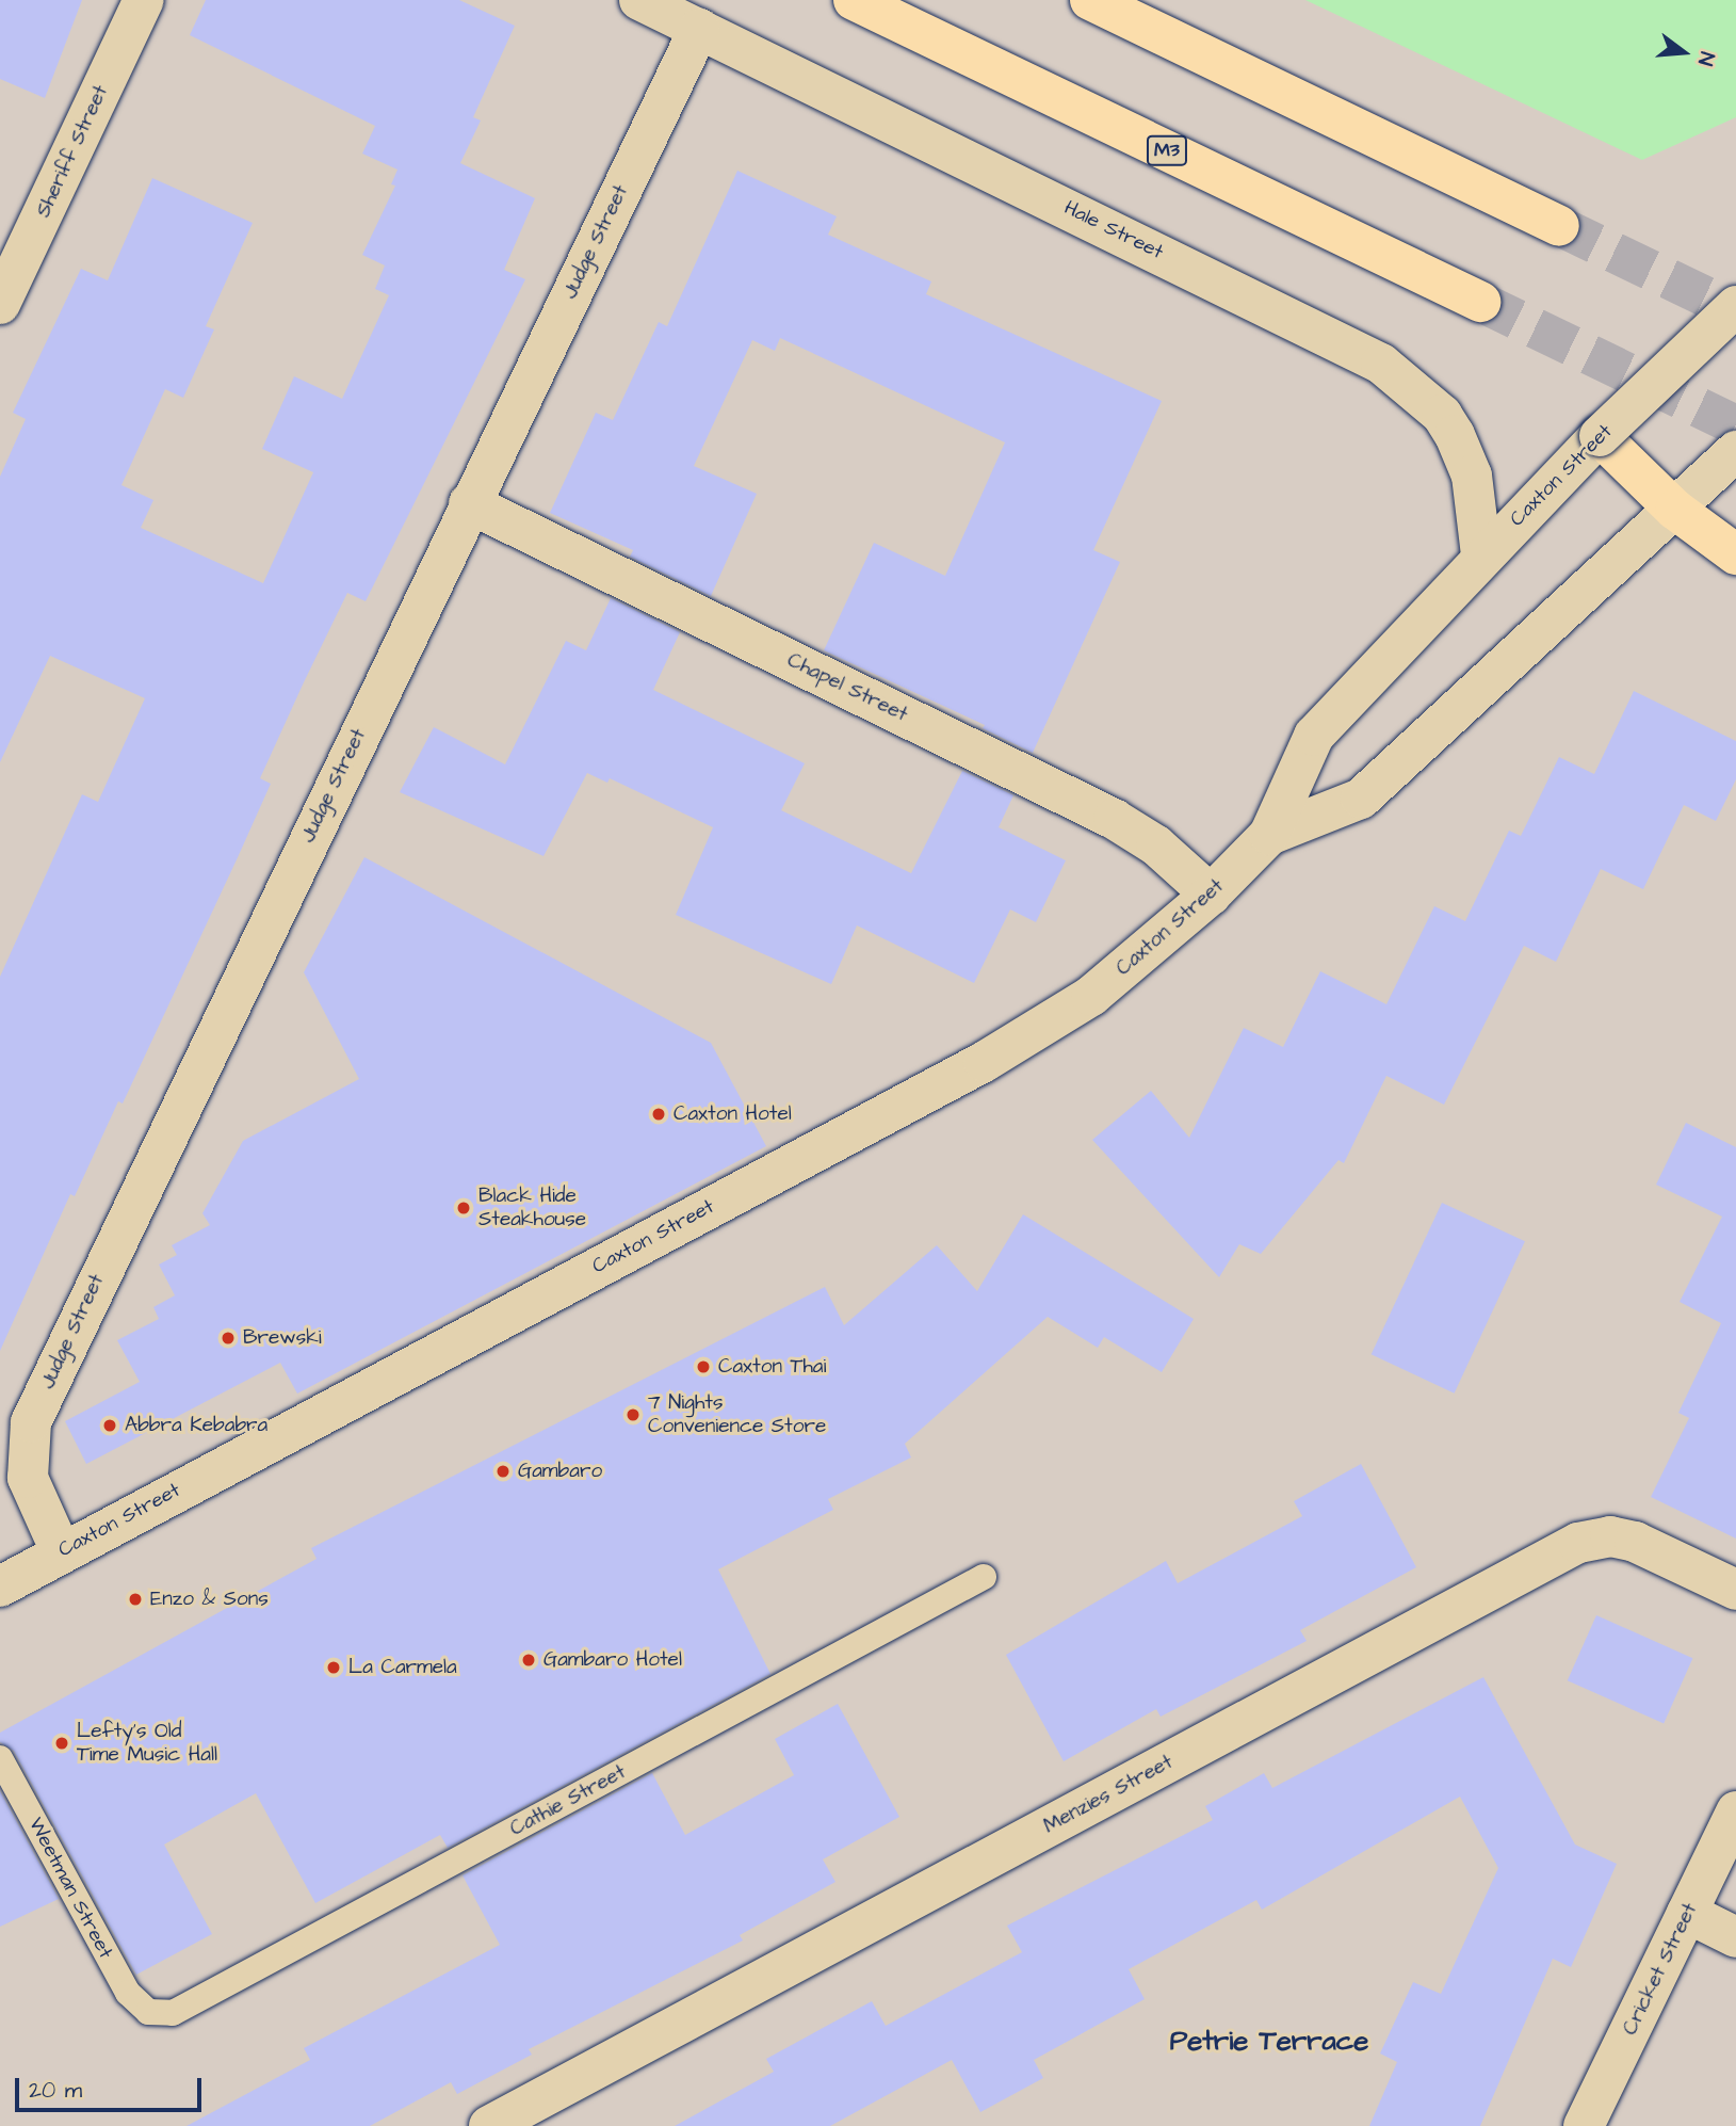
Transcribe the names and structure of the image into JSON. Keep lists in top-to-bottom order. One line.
{"streets":{"highway":["M3"],"street":["Sheriff Street","Hale Street","Judge Street","Caxton Street","Chapel Street","Menzies Street","Cricket Street"],"lane":["Cathie Street","Weetman Street"]},"crossings":[["Hale Street","Judge Street"],["Hale Street","Caxton Street"],["Judge Street","Caxton Street"],["Judge Street","Chapel Street"],["Caxton Street","Chapel Street"],["Cathie Street","Weetman Street"]],"districts":["Petrie Terrace"],"places":["Caxton Hotel","Black Hide Steakhouse","Brewski","Caxton Thai","7 Nights Convenience Store","Abbra Kebabra","Gambaro","Enzo & Sons","Gambaro Hotel","La Carmela","Lefty's Old Time Music Hall"],"scale_bar":"20 m","north":"right"}
